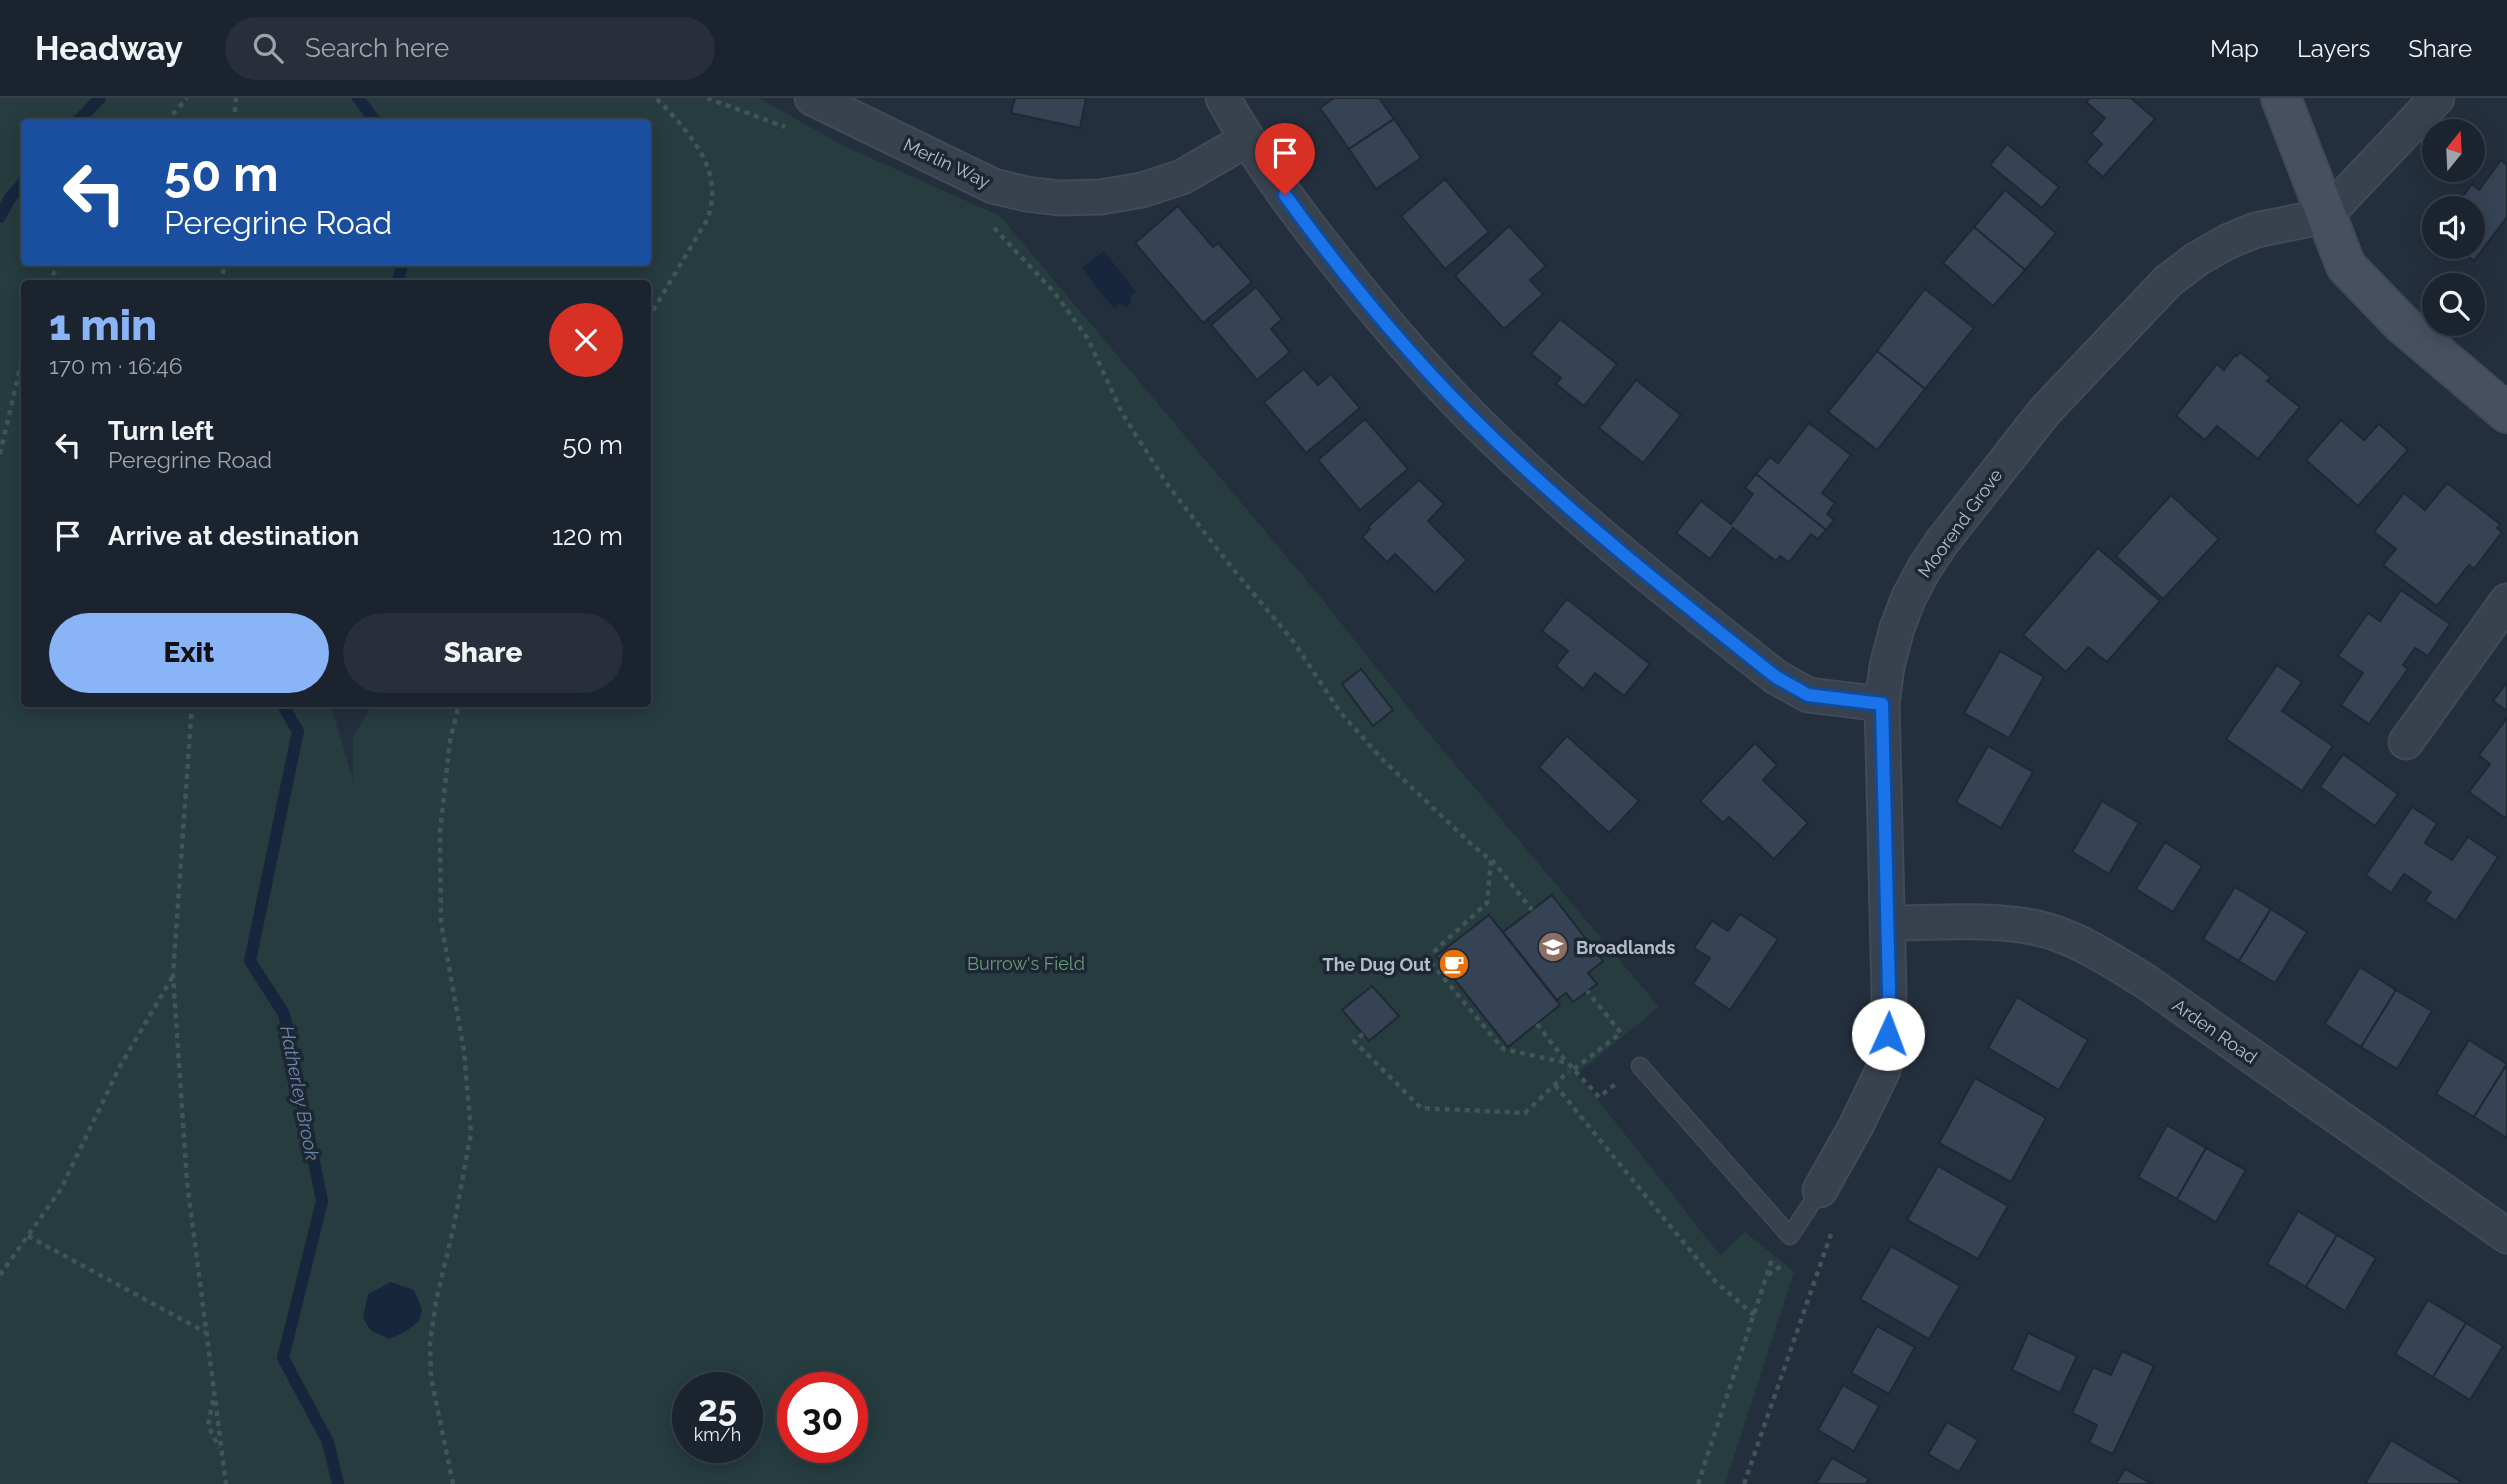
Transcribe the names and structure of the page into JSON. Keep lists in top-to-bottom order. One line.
{"streets":{"street":["Merlin Way","Moorend Grove","Arden Road"]},"crossings":[["Moorend Grove","Arden Road"]],"water":["Hatherley Brook"],"parks":["Burrow's Field"],"places":{"school or university":["Broadlands"],"cafe":["The Dug Out"]},"north":"top","page":{"header":"Headway","search":"Search here","nav":["Map","Layers","Share"],"turn":["50 m","Peregrine Road"],"heading":["1 min","170 m · 16:46"],"list":[{"name":"Turn left","note":"Peregrine Road","value":"50 m"},{"name":"Arrive at destination","value":"120 m"}],"buttons":["Exit","Share"],"speed":"25 km/h","limit":"30"}}
